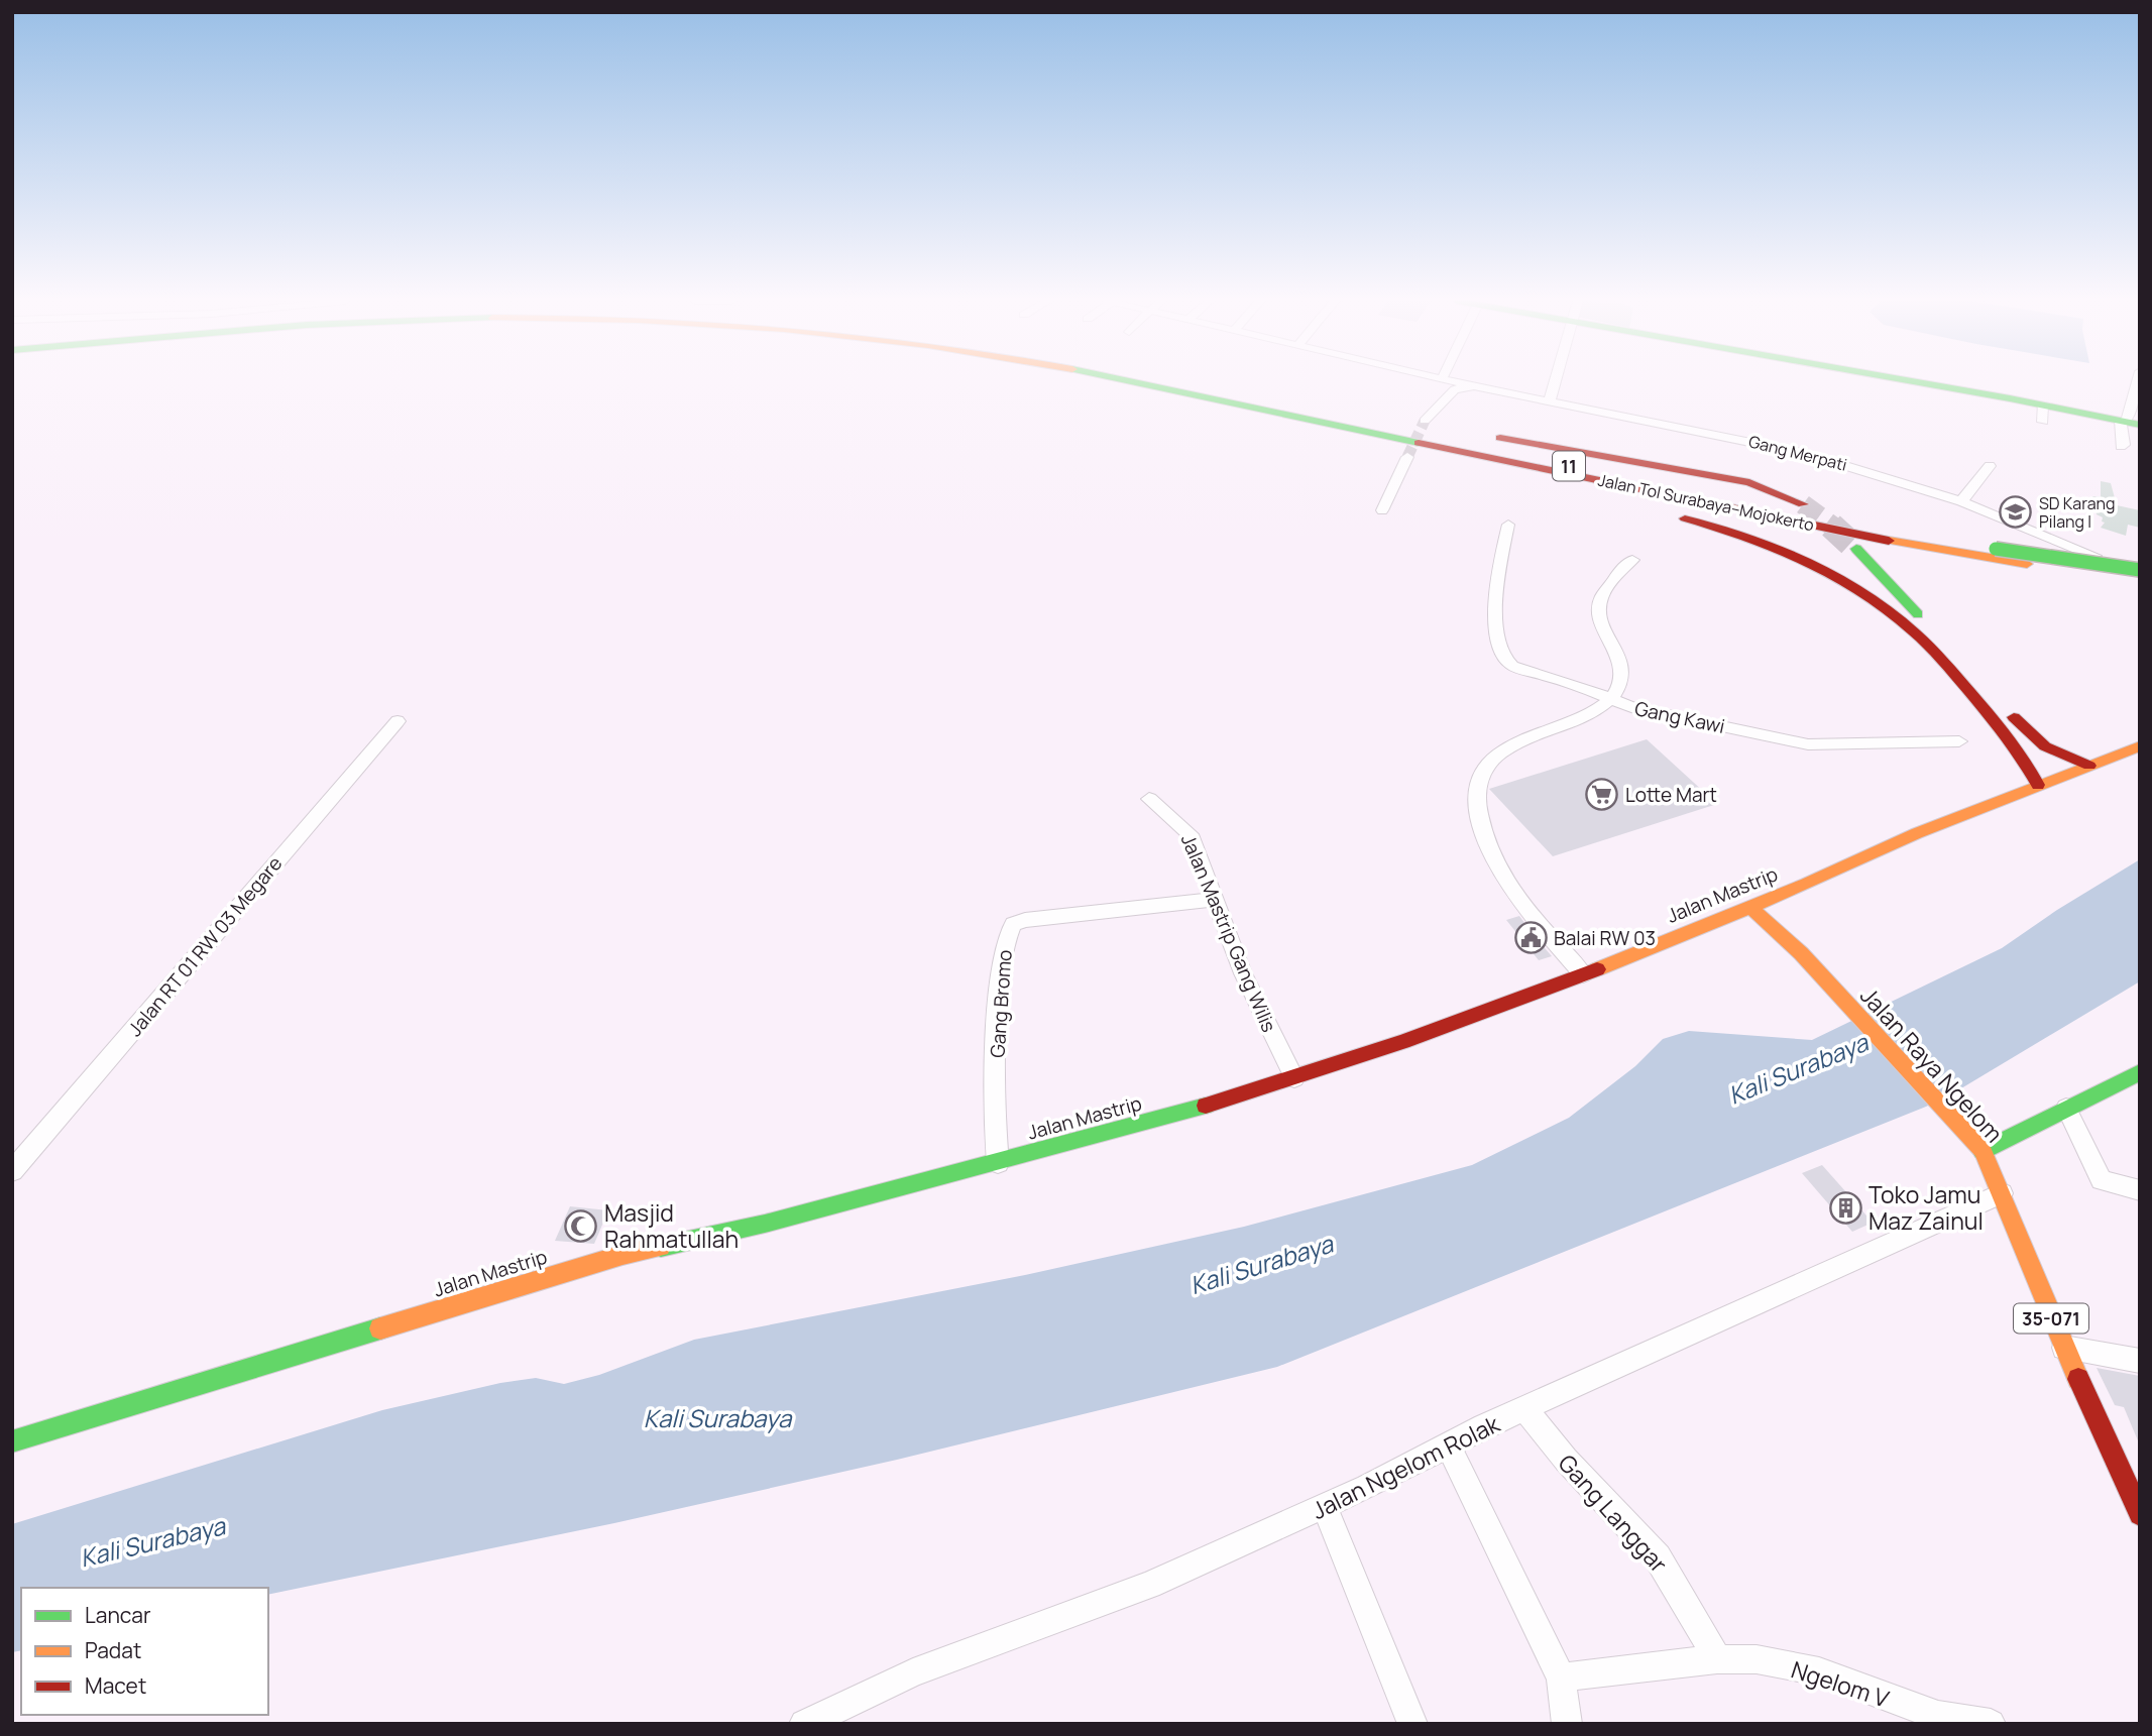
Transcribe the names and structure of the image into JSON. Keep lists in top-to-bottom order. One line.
{"streets":{"main road":["11","Jalan Tol Surabaya–Mojokerto","Jalan Mastrip","Jalan Raya Ngelom","35-071"],"street":["Gang Merpati","Gang Kawi","Jalan Mastrip Gang Wilis","Jalan RT 01 RW 03 Megare","Gang Bromo","Jalan Ngelom Rolak","Gang Langgar","Ngelom V"]},"crossings":[["Jalan Mastrip","Jalan Mastrip Gang Wilis"],["Jalan Mastrip","Gang Bromo"],["Jalan Mastrip","Jalan Raya Ngelom"],["Jalan Mastrip Gang Wilis","Gang Bromo"],["Jalan Raya Ngelom","Jalan Ngelom Rolak"],["Jalan Ngelom Rolak","Gang Langgar"],["Gang Langgar","Ngelom V"]],"water":["Kali Surabaya"],"places":{"school or university":["SD Karang Pilang I"],"supermarket":["Lotte Mart"],"public building":["Balai RW 03"],"building":["Toko Jamu Maz Zainul"],"mosque":["Masjid Rahmatullah"]},"legend":["Lancar","Padat","Macet"]}
